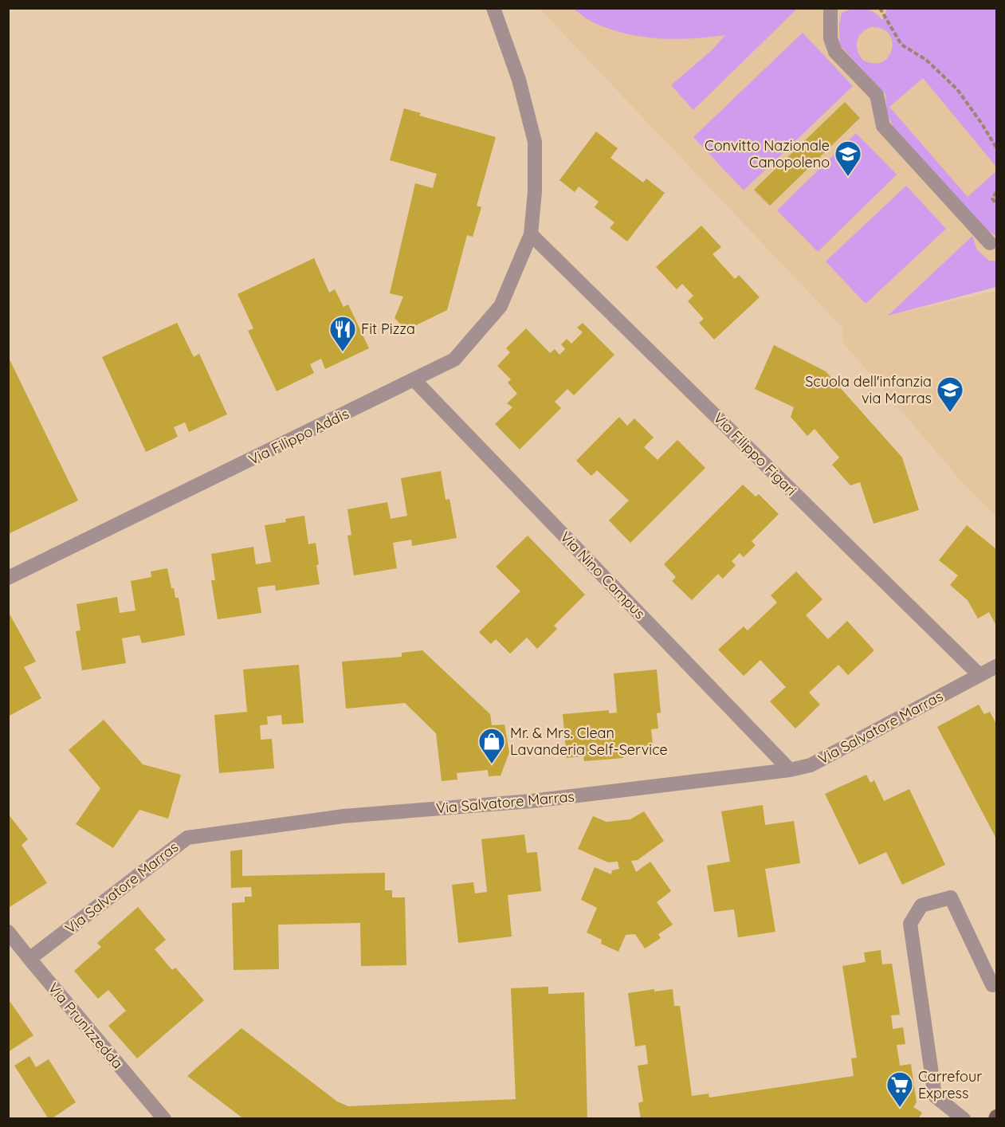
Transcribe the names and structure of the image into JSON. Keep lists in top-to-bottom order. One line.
{"streets":{"street":["Via Filippo Addis","Via Filippo Figari","Via Nino Campus","Via Salvatore Marras","Via Prunizzedda"]},"crossings":[["Via Filippo Addis","Via Filippo Figari"],["Via Filippo Addis","Via Nino Campus"],["Via Filippo Figari","Via Salvatore Marras"],["Via Nino Campus","Via Salvatore Marras"],["Via Salvatore Marras","Via Prunizzedda"]],"places":{"school or university":["Convitto Nazionale Canopoleno","Scuola dell'infanzia via Marras"],"restaurant":["Fit Pizza"],"shop":["Mr. & Mrs. Clean Lavanderia Self-Service"],"supermarket":["Carrefour Express"]}}
